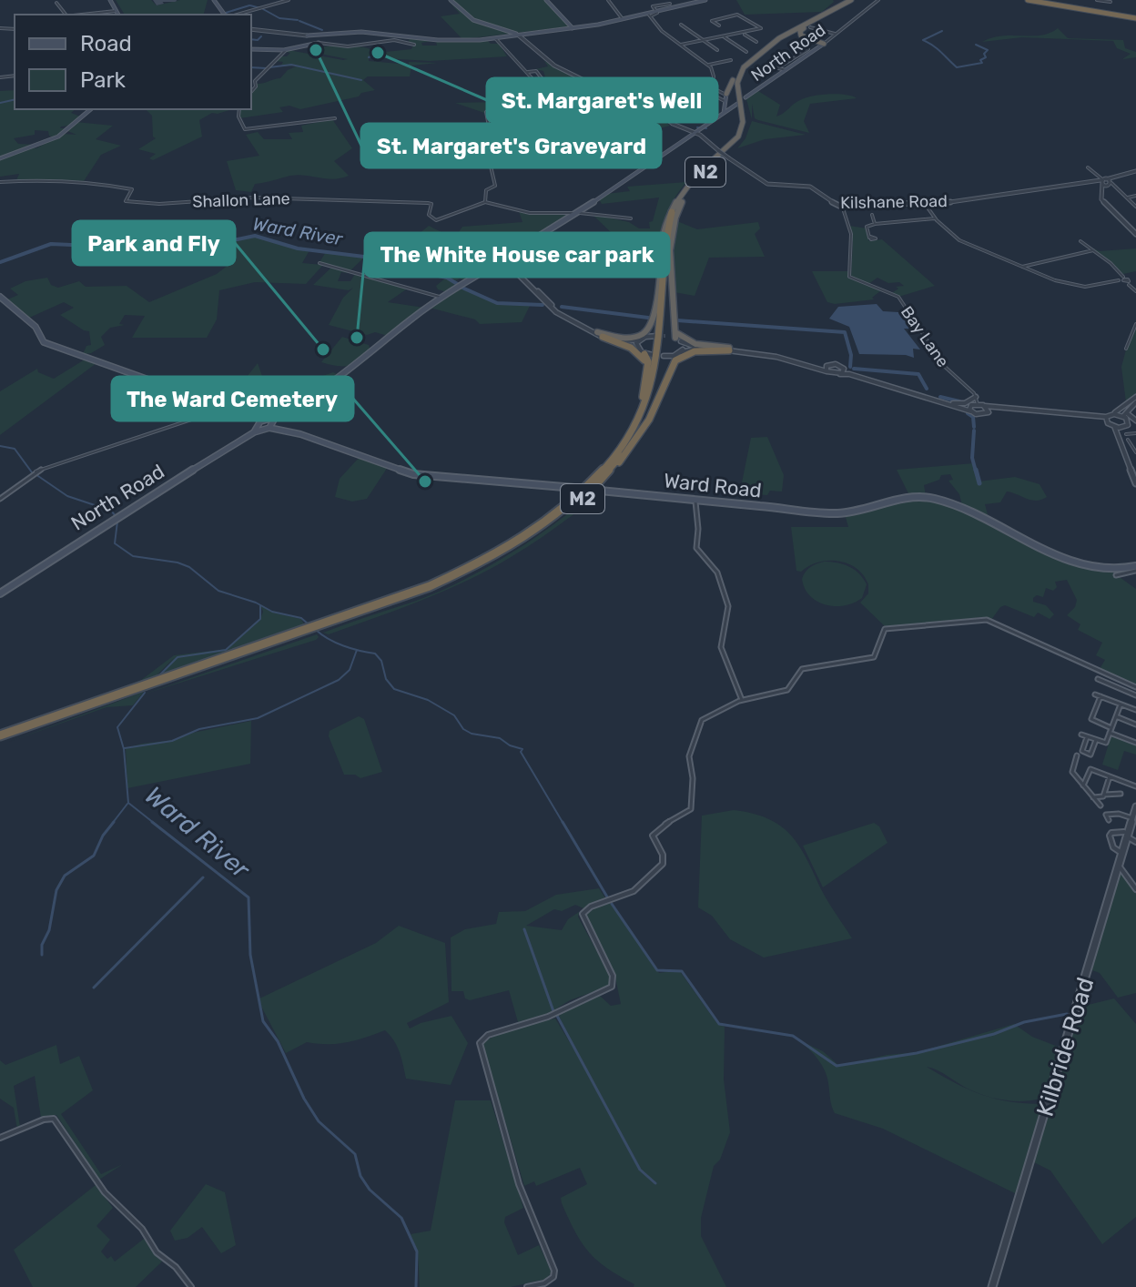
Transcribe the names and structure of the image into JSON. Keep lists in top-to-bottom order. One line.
{"streets":{"highway":["N2","M2"],"main road":["North Road","Ward Road"],"street":["Shallon Lane","Kilshane Road","Bay Lane","Kilbride Road"]},"crossings":[["North Road","Ward Road"],["N2","M2"],["Kilshane Road","Bay Lane"]],"water":["Ward River"],"places":["St. Margaret's Graveyard","St. Margaret's Well","The White House car park","Park and Fly","The Ward Cemetery"],"legend":["Road","Park"]}
